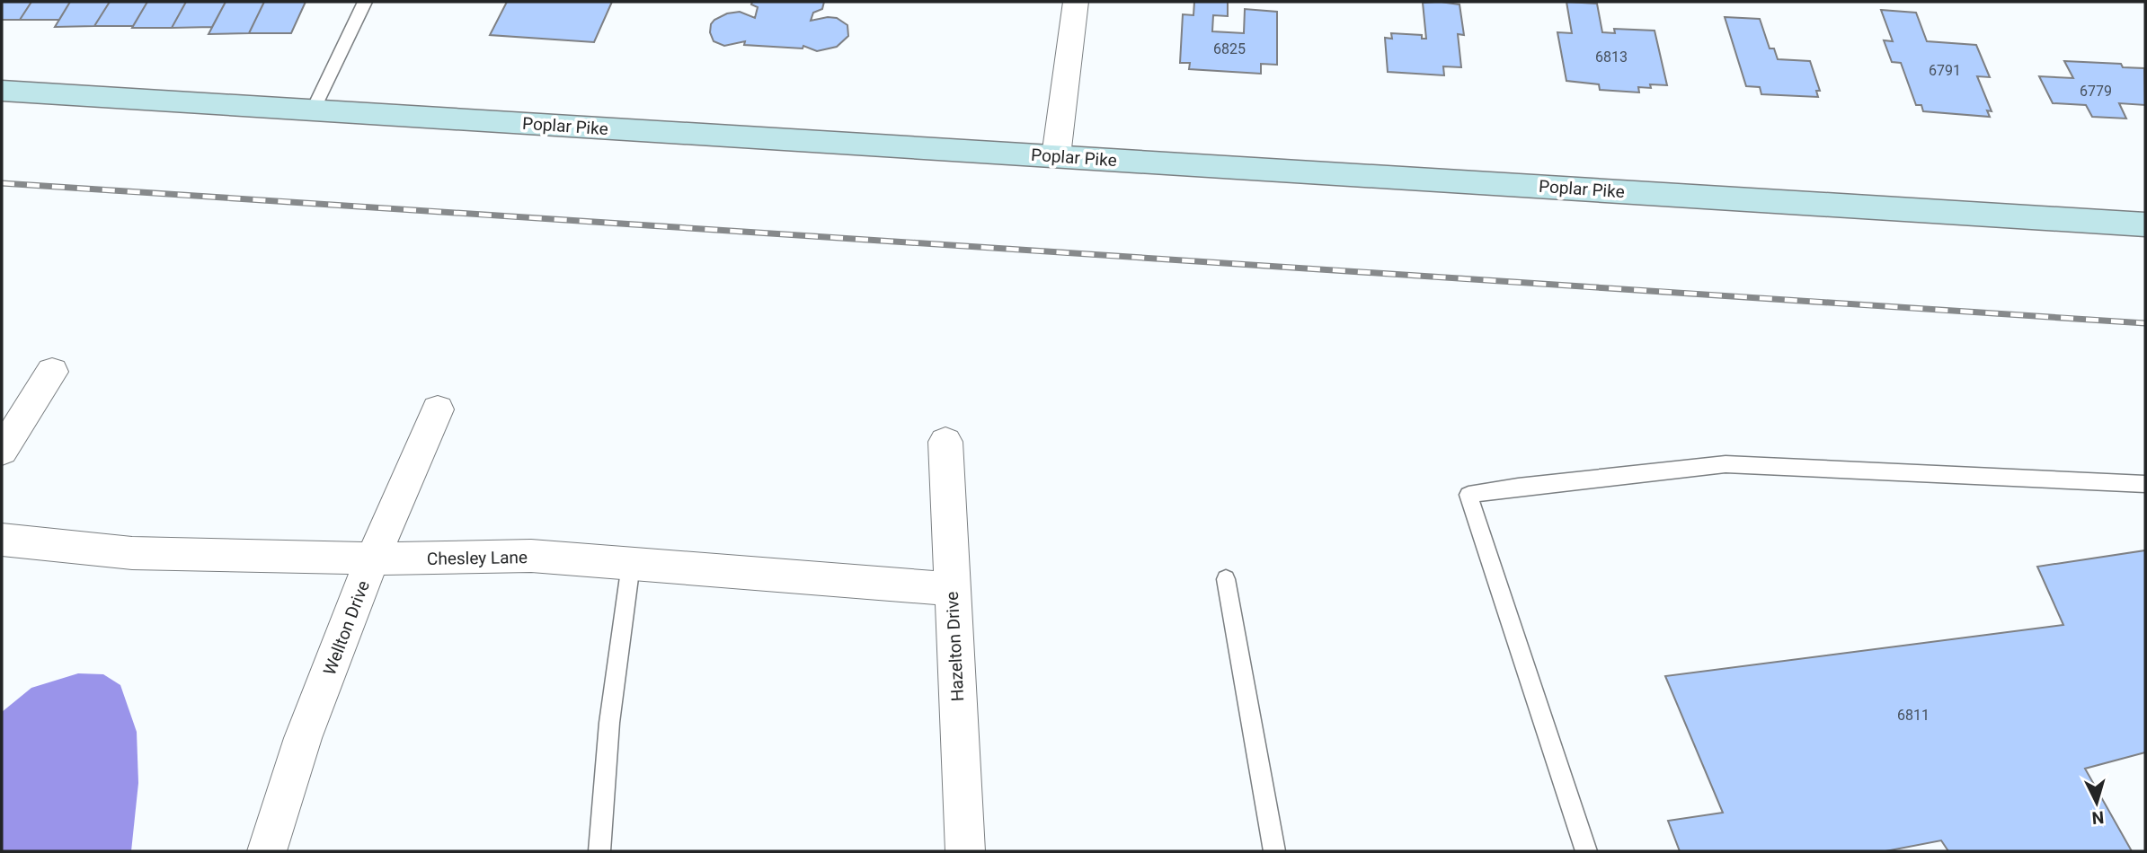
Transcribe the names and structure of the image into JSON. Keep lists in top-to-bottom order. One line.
{"streets":{"main road":["Poplar Pike"],"street":["Chesley Lane","Wellton Drive","Hazelton Drive"]},"crossings":[["Chesley Lane","Wellton Drive"],["Chesley Lane","Hazelton Drive"]],"house_numbers":["6825","6813","6791","6779","6811"],"north":"bottom"}
